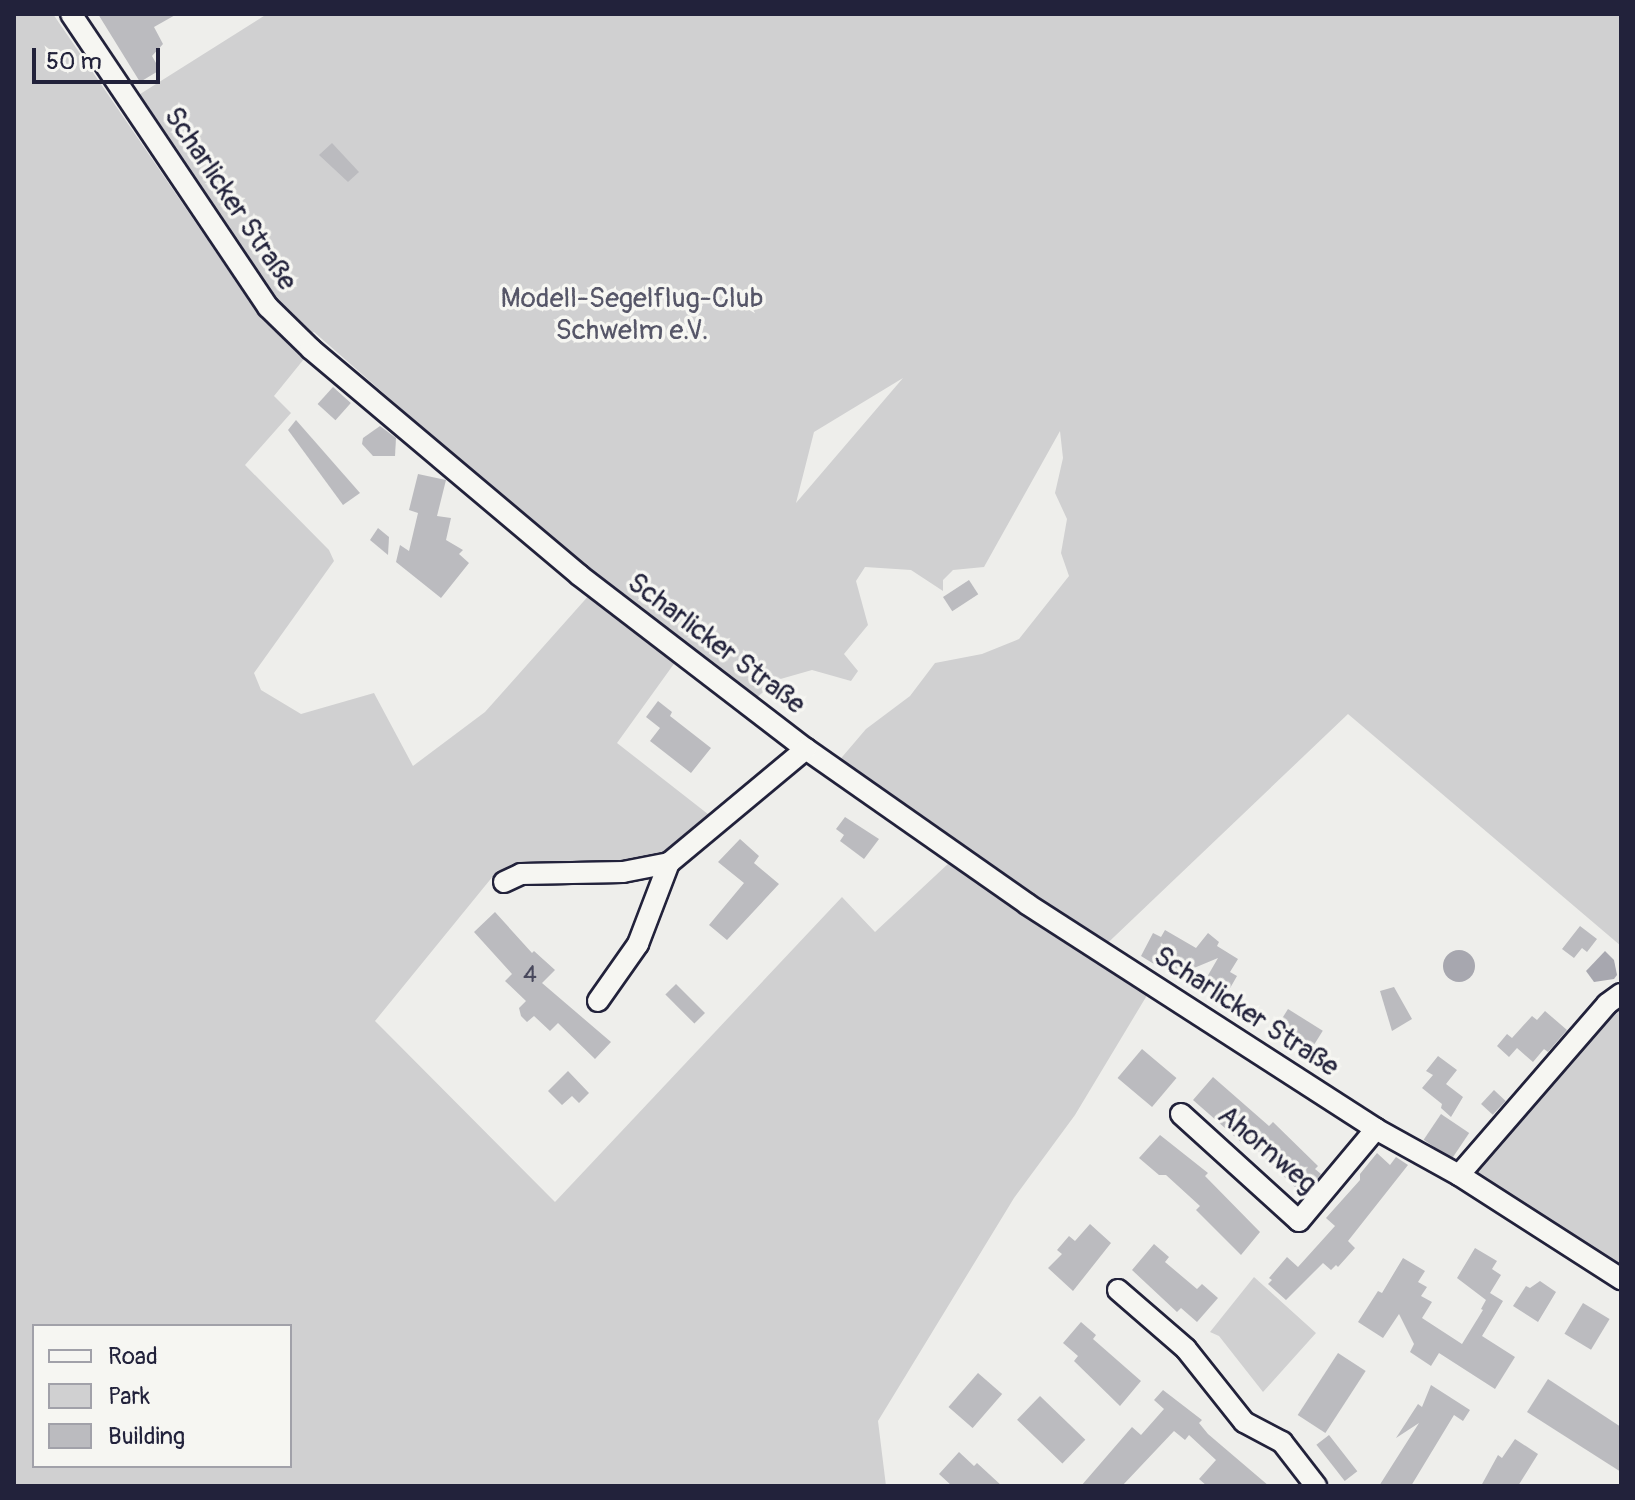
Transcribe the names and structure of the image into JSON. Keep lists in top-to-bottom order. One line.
{"streets":{"street":["Scharlicker Straße","Ahornweg"]},"crossings":[["Scharlicker Straße","Ahornweg"]],"parks":["Modell-Segelflug-Club Schwelm e.V."],"house_numbers":["4"],"legend":["Road","Park","Building"],"scale_bar":"50 m"}
